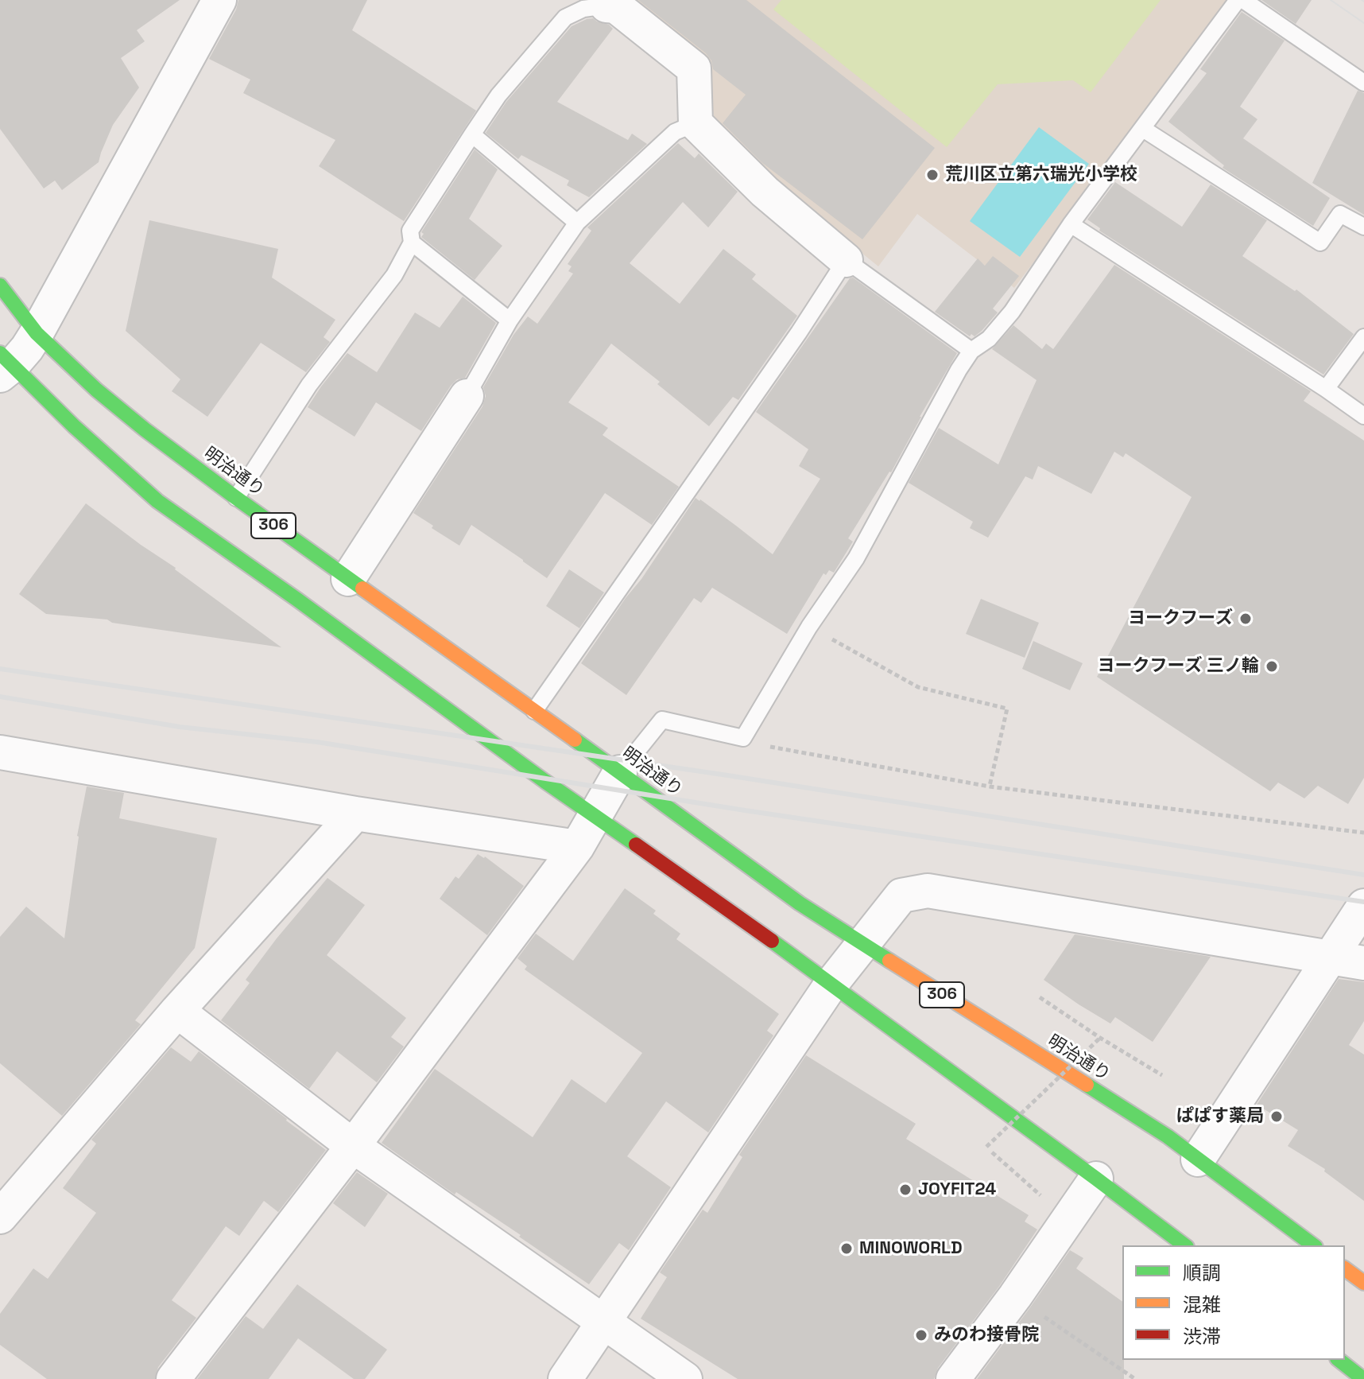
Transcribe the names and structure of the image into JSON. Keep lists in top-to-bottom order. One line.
{"streets":{"main road":["明治通り","306"]},"places":["荒川区立第六瑞光小学校","ヨークフーズ","ヨークフーズ 三ノ輪","ぱぱす薬局","JOYFIT24","MINOWORLD","みのわ接骨院"],"legend":["順調","混雑","渋滞"]}
